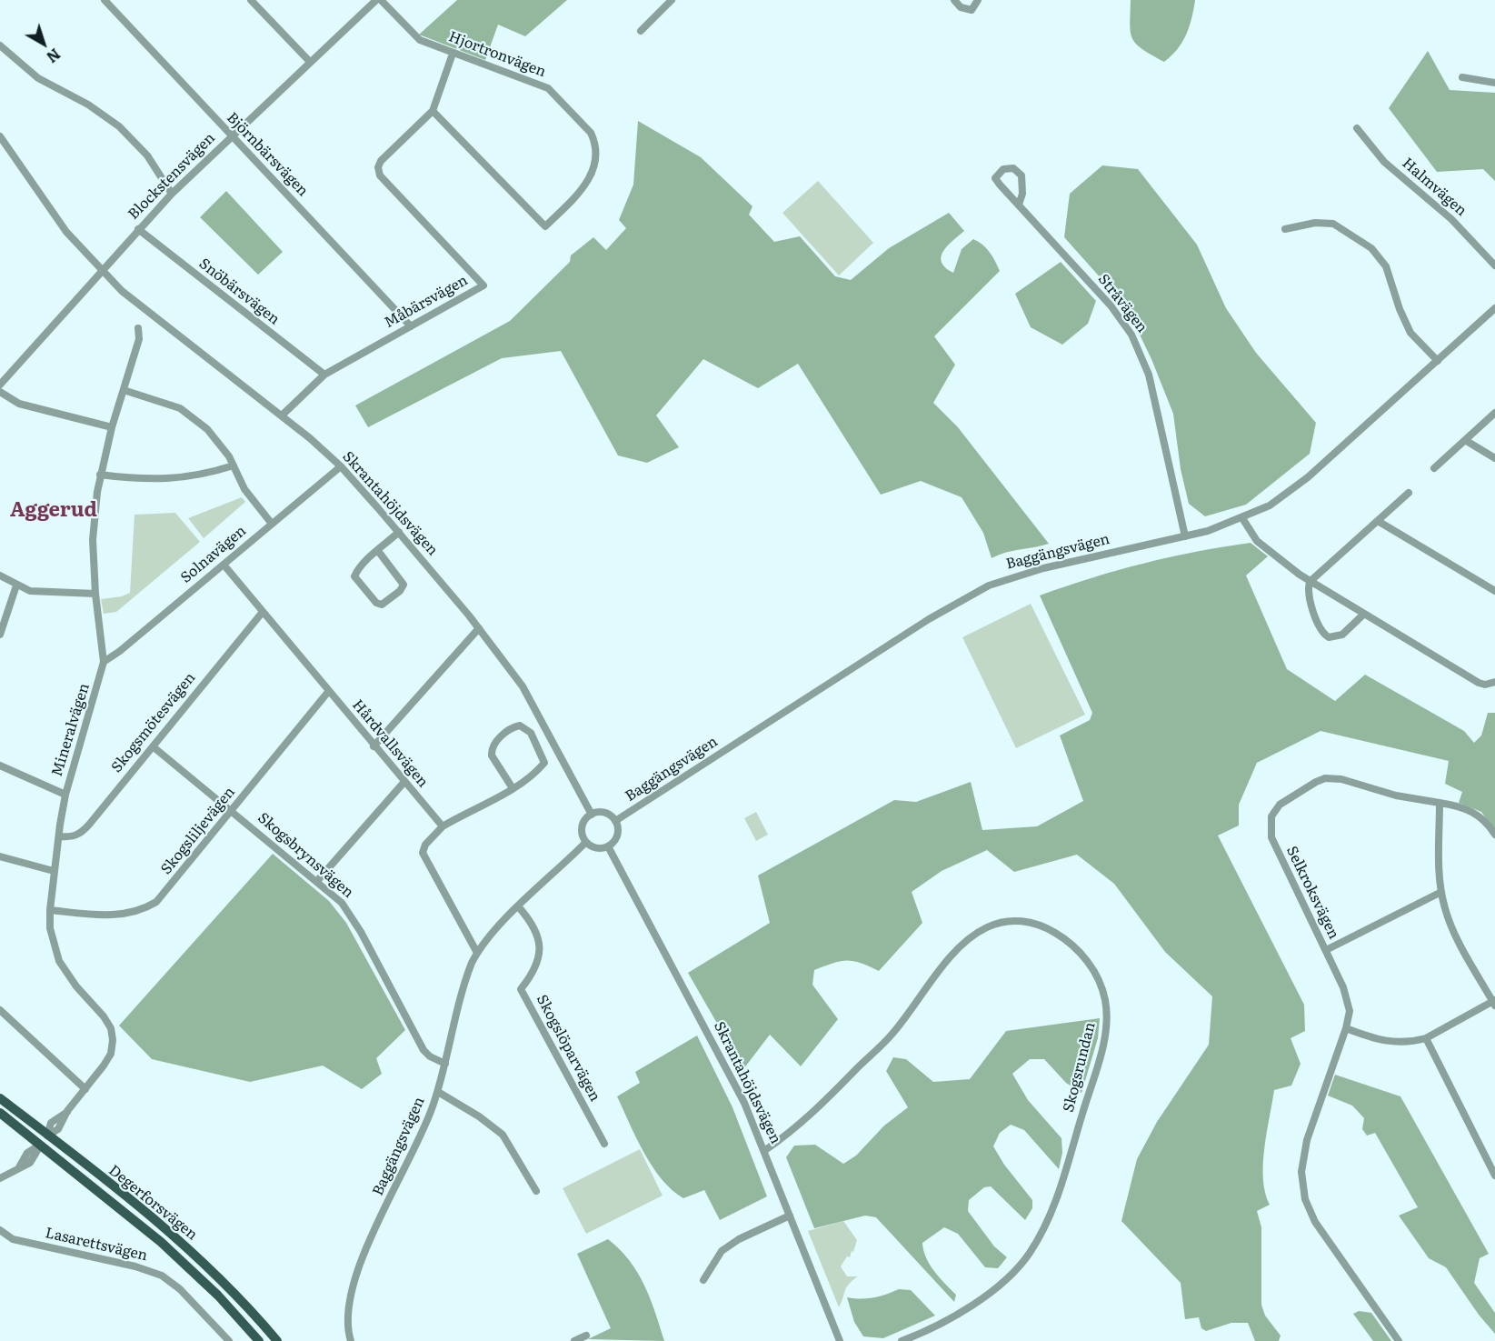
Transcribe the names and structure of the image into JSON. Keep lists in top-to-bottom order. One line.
{"streets":{"main road":["Degerforsvägen"],"street":["Hjortronvägen","Björnbärsvägen","Blockstensvägen","Halmvägen","Snöbärsvägen","Måbärsvägen","Stråvägen","Skrantahöjdsvägen","Baggängsvägen","Solnavägen","Skogsmötesvägen","Mineralvägen","Hårdvallsvägen","Skogsliljevägen","Skogsbrynsvägen","Selkroksvägen","Skogslöparvägen","Skogsrundan","Lasarettsvägen"]},"crossings":[["Hjortronvägen","Blockstensvägen"],["Hjortronvägen","Måbärsvägen"],["Björnbärsvägen","Blockstensvägen"],["Björnbärsvägen","Måbärsvägen"],["Blockstensvägen","Snöbärsvägen"],["Blockstensvägen","Skrantahöjdsvägen"],["Snöbärsvägen","Måbärsvägen"],["Måbärsvägen","Skrantahöjdsvägen"],["Stråvägen","Baggängsvägen"],["Skrantahöjdsvägen","Baggängsvägen"],["Skrantahöjdsvägen","Solnavägen"],["Skrantahöjdsvägen","Skogsrundan"],["Baggängsvägen","Skogsbrynsvägen"],["Baggängsvägen","Skogslöparvägen"],["Solnavägen","Mineralvägen"],["Solnavägen","Hårdvallsvägen"],["Skogsmötesvägen","Mineralvägen"],["Skogsmötesvägen","Hårdvallsvägen"],["Skogsmötesvägen","Skogsbrynsvägen"],["Mineralvägen","Skogsliljevägen"],["Mineralvägen","Degerforsvägen"],["Hårdvallsvägen","Skogsliljevägen"],["Skogsliljevägen","Skogsbrynsvägen"]],"districts":["Aggerud"],"north":"bottom right"}
